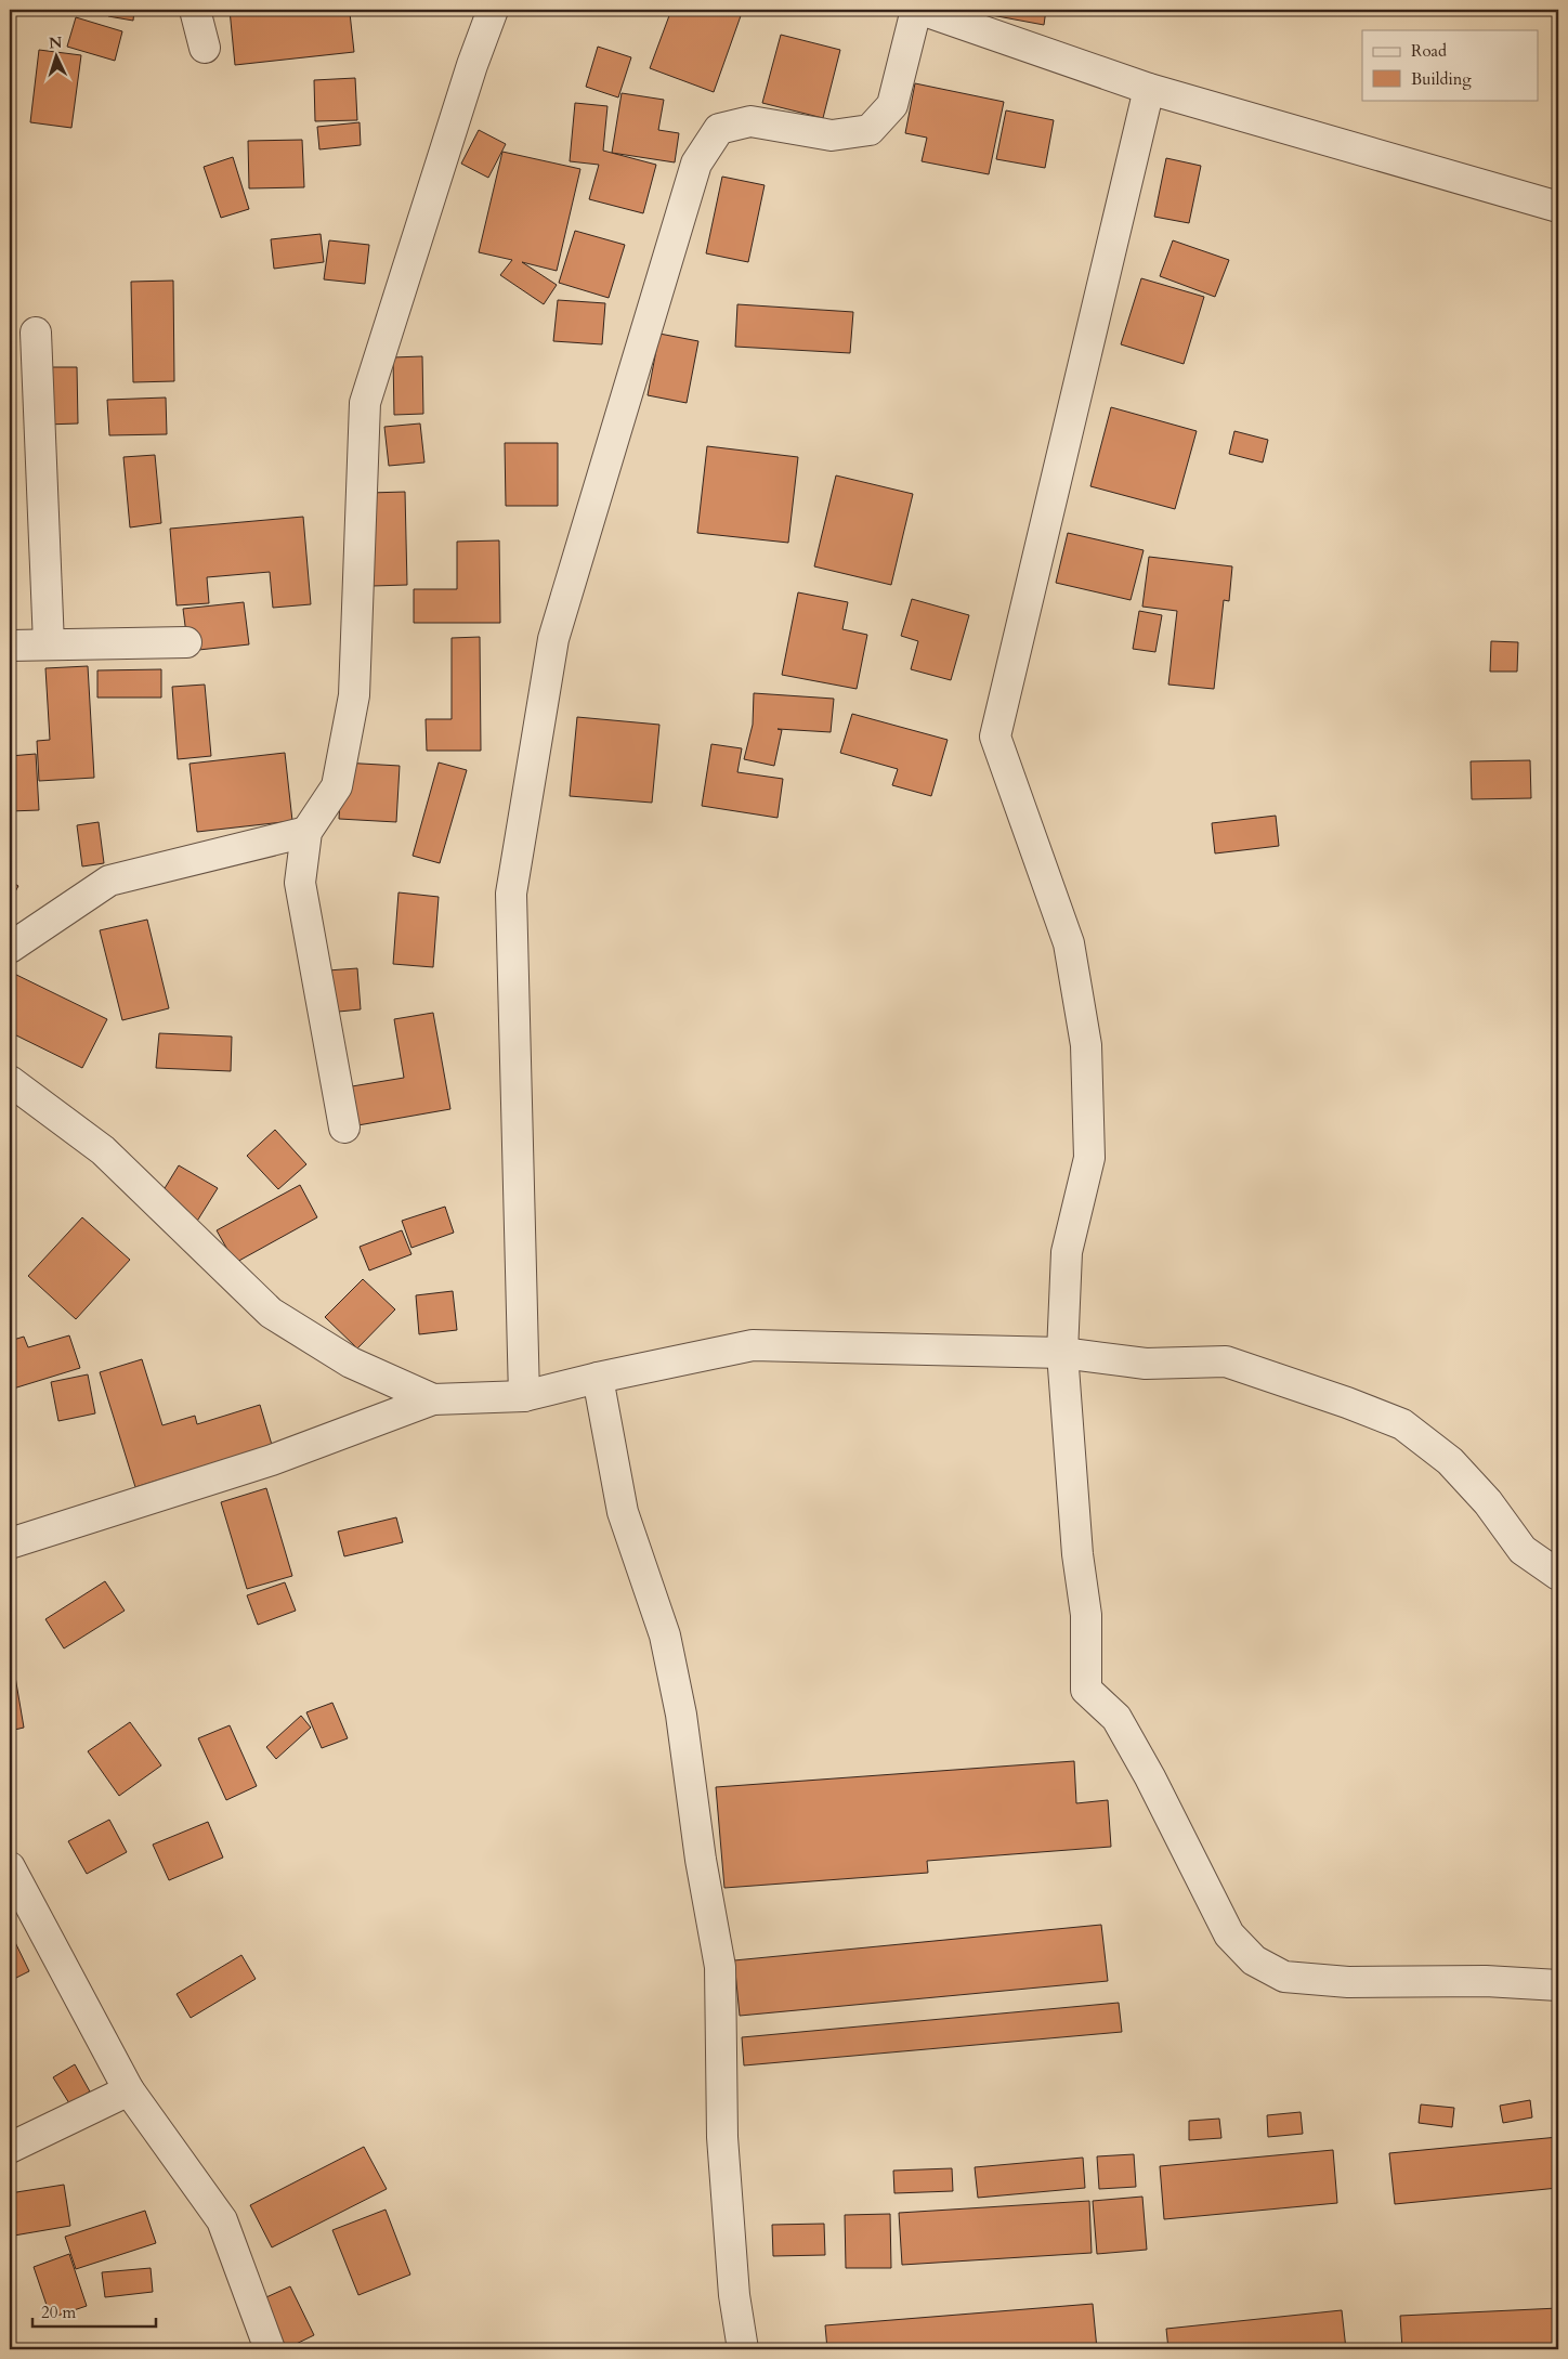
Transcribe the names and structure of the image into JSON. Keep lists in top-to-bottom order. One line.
{"legend":["Road","Building"],"scale_bar":"20 m","north":"top"}
